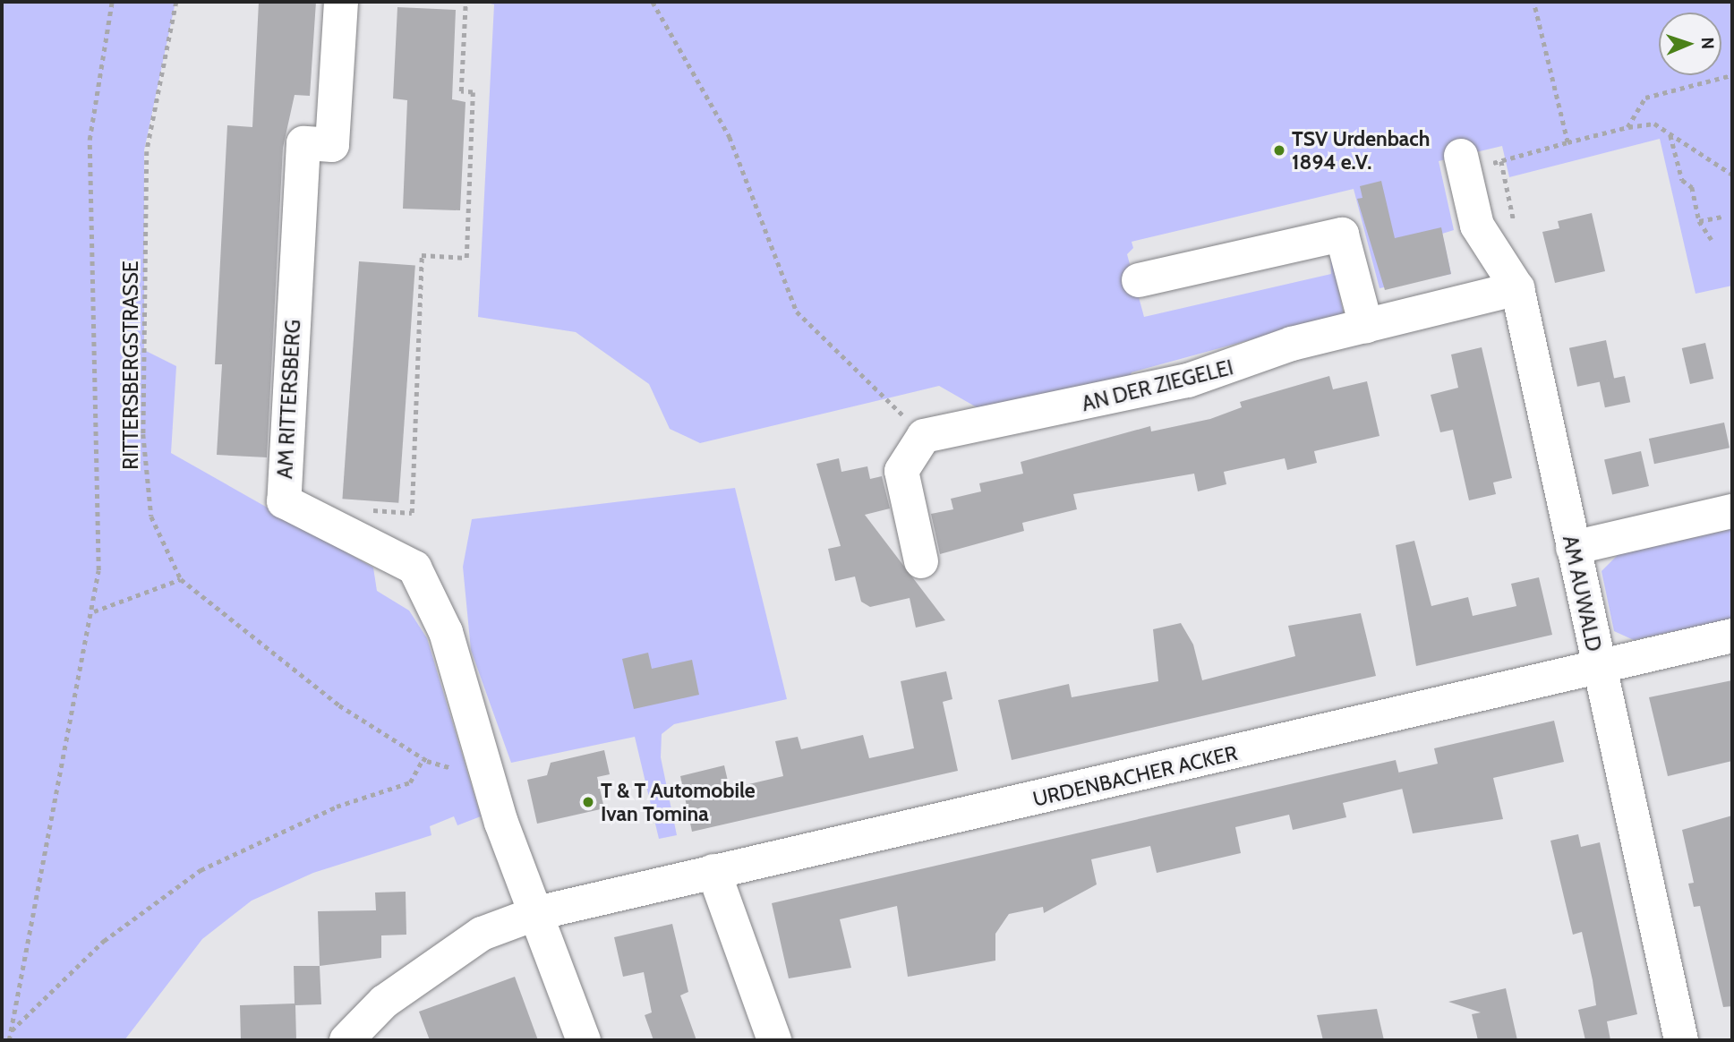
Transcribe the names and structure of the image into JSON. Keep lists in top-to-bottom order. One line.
{"streets":{"street":["AN DER ZIEGELEI","AM RITTERSBERG","AM AUWALD","URDENBACHER ACKER"],"path":["RITTERSBERGSTRASSE"]},"crossings":[["RITTERSBERGSTRASSE","AM RITTERSBERG"],["AN DER ZIEGELEI","AM AUWALD"],["AM RITTERSBERG","URDENBACHER ACKER"],["AM AUWALD","URDENBACHER ACKER"]],"places":["TSV Urdenbach 1894 e.V.","T & T Automobile Ivan Tomina"],"north":"right"}
